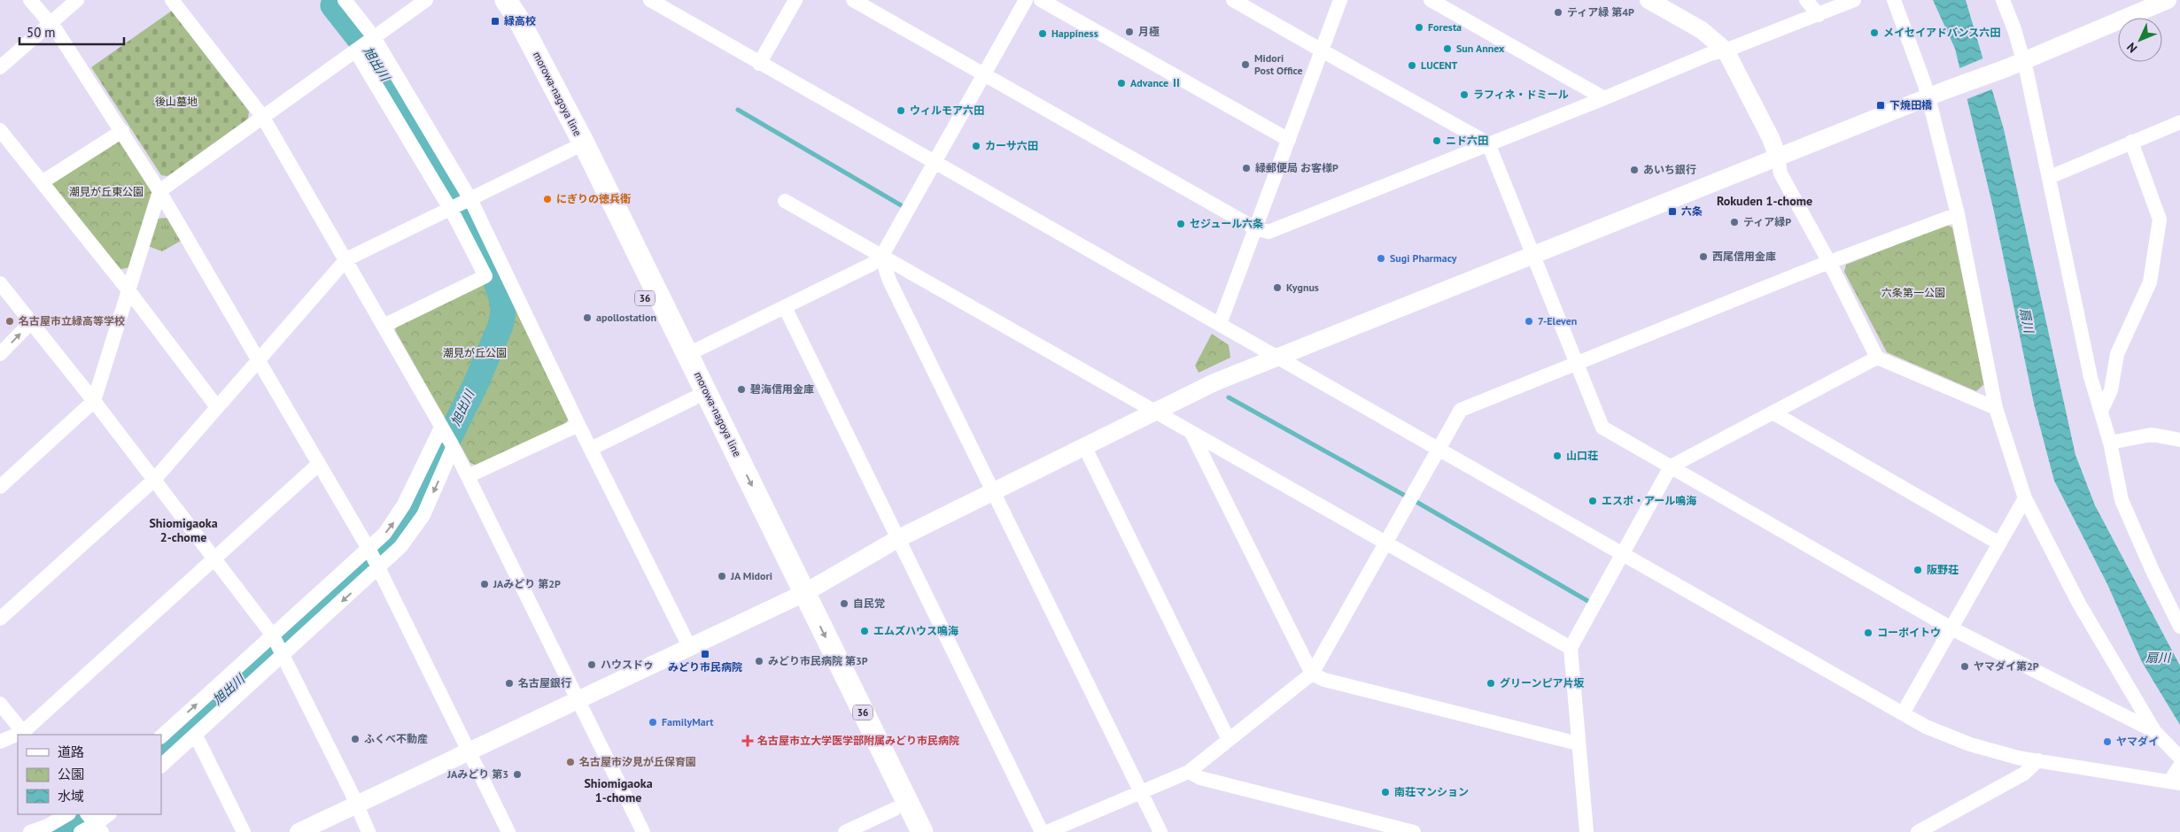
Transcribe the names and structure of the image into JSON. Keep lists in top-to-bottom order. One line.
{"streets":{"main road":["morowa-nagoya line","36"]},"districts":["Rokuden 1-chome","Shiomigaoka 2-chome","Shiomigaoka 1-chome"],"water":["旭出川","扇川"],"parks":["後山墓地","潮見が丘東公園","六条第一公園","潮見が丘公園"],"places":{"other":["ティア緑 第4P","Foresta","月極","メイセイアドバンス六田","Happiness","Sun Annex","Midori Post Office","LUCENT","Advance Ⅱ","ラフィネ・ドミール","ウィルモア六田","ニド六田","カーサ六田","緑郵便局 お客様P","あいち銀行","にぎりの徳兵衛","ティア緑P","セジュール六条","西尾信用金庫","Sugi Pharmacy","Kygnus","apollostation","名古屋市立緑高等学校","7-Eleven","碧海信用金庫","山口荘","エスポ・アール鳴海","阪野荘","JA Midori","JAみどり 第2P","自民党","エムズハウス鳴海","コーポイトウ","みどり市民病院 第3P","ハウスドゥ","ヤマダイ第2P","名古屋銀行","グリーンピア片坂","FamilyMart","ふくべ不動産","ヤマダイ","名古屋市汐見が丘保育園","JAみどり 第3","南荘マンション"],"transit":["緑高校","下焼田橋","六条","みどり市民病院"],"health":["名古屋市立大学医学部附属みどり市民病院"]},"legend":["道路","公園","水域"],"scale_bar":"50 m","north":"bottom left"}
